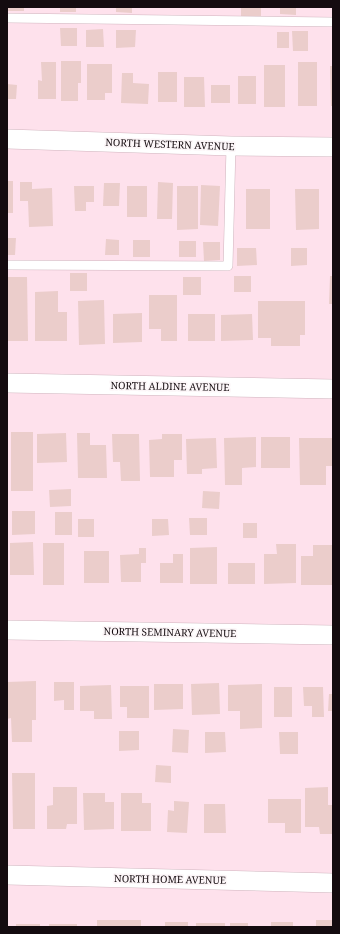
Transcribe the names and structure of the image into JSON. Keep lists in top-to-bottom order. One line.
{"streets":{"street":["NORTH WESTERN AVENUE","NORTH ALDINE AVENUE","NORTH SEMINARY AVENUE","NORTH HOME AVENUE"]}}
